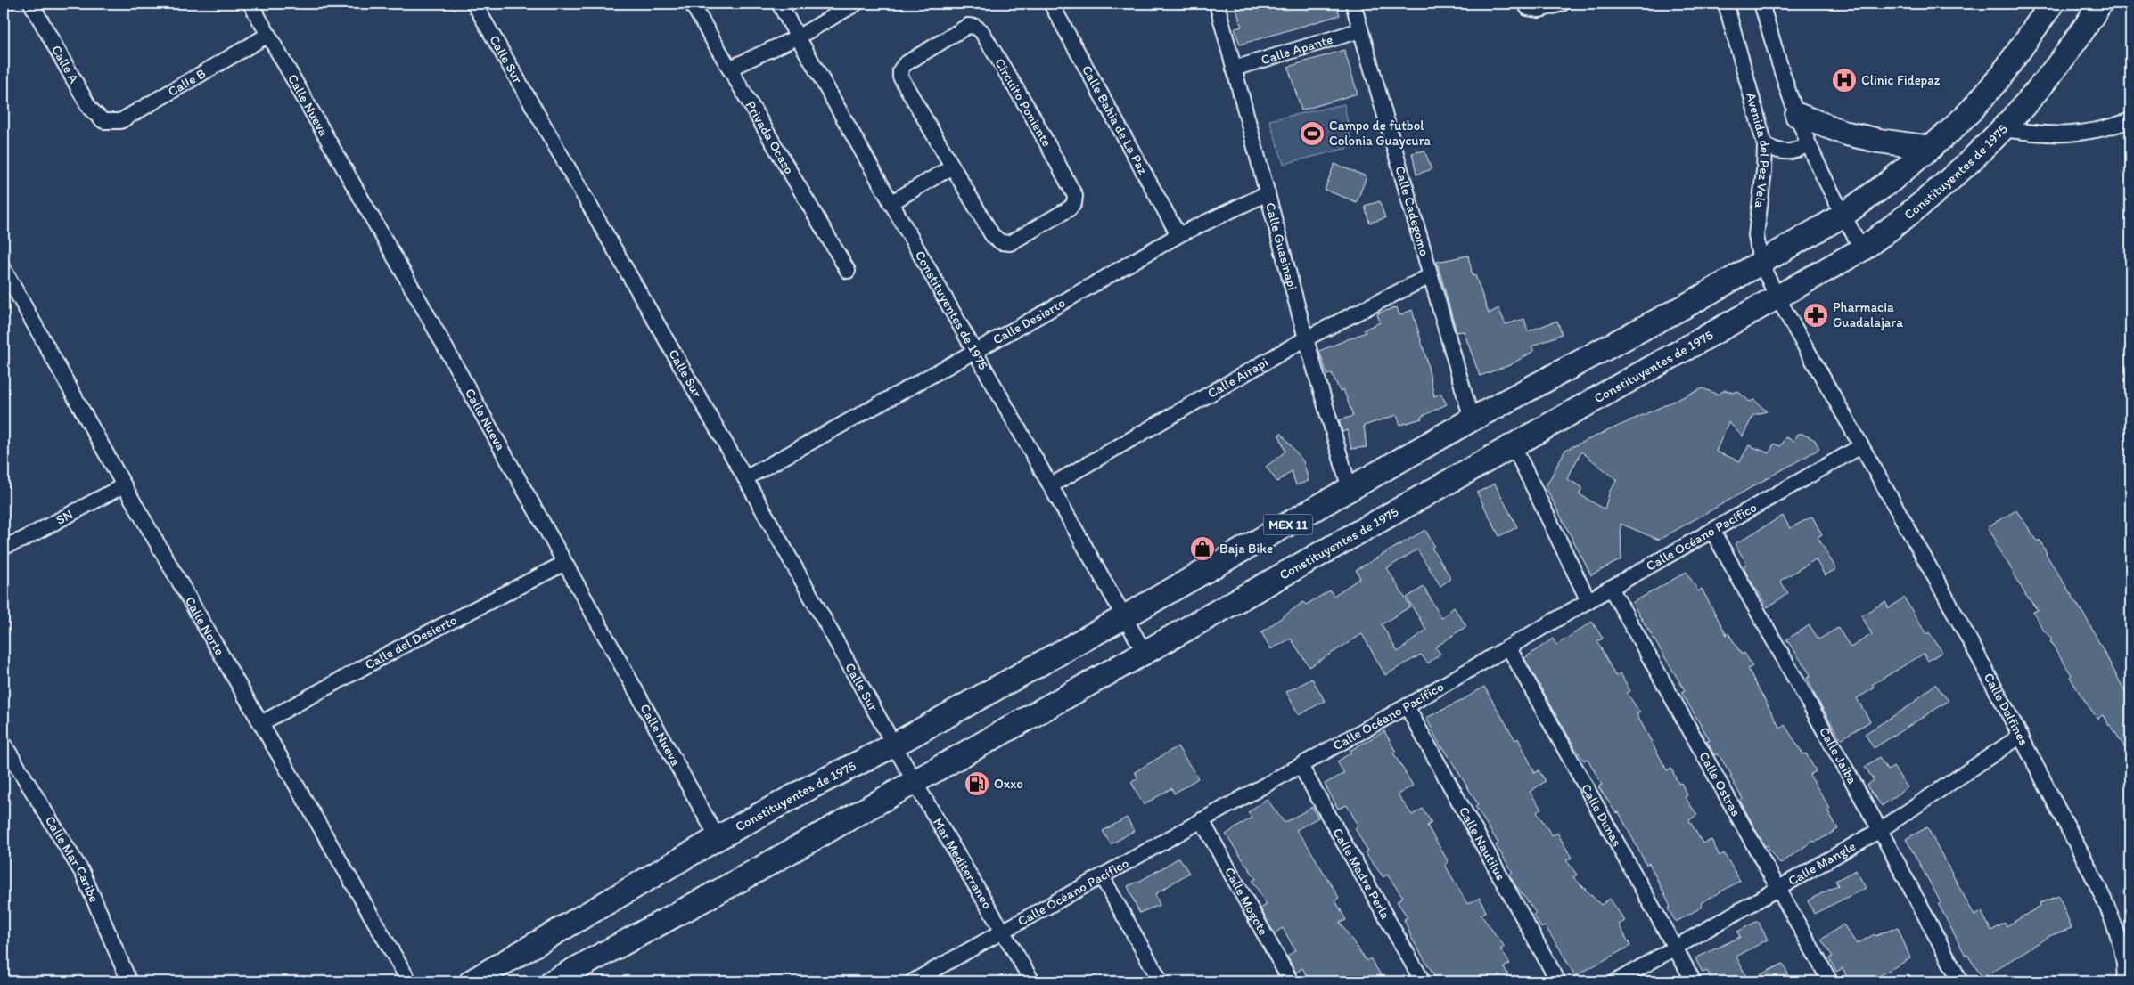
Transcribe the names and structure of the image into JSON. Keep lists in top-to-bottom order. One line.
{"streets":{"main road":["Constituyentes de 1975","MEX 11"],"street":["Calle Apante","Calle Sur","Calle A","Calle B","Circuito Poniente","Calle Nueva","Calle Bahia de La Paz","Privada Ocaso","Avenida del Pez Vela","Calle Cadegomo","Calle Guasinapi","Calle Desierto","Calle Airapi","SN","Calle Océano Pacífico","Calle Norte","Calle del Desierto","Calle Delfines","Calle Jaiba","Calle Ostras","Calle Dunas","Calle Nautilus","Calle Mar Caribe","Calle Mangle","Mar Mediterraneo","Calle Madre Perla","Calle Mogote"]},"crossings":[["Calle Apante","Calle Cadegomo"],["Calle Apante","Calle Guasinapi"],["Calle Sur","Constituyentes de 1975"],["Calle Sur","Calle Desierto"],["Calle Sur","Mar Mediterraneo"],["Calle A","Calle B"],["Calle B","Calle Nueva"],["Calle Nueva","Constituyentes de 1975"],["Calle Nueva","Calle del Desierto"],["Calle Bahia de La Paz","Calle Desierto"],["Avenida del Pez Vela","Constituyentes de 1975"],["Avenida del Pez Vela","Calle Delfines"],["Constituyentes de 1975","Calle Cadegomo"],["Constituyentes de 1975","Calle Guasinapi"],["Constituyentes de 1975","Calle Desierto"],["Constituyentes de 1975","Calle Airapi"],["Constituyentes de 1975","Calle Delfines"],["Constituyentes de 1975","Mar Mediterraneo"],["Calle Cadegomo","Calle Airapi"],["Calle Guasinapi","Calle Desierto"],["Calle Guasinapi","Calle Airapi"],["SN","Calle Norte"],["Calle Océano Pacífico","Calle Delfines"],["Calle Océano Pacífico","Calle Jaiba"],["Calle Océano Pacífico","Calle Ostras"],["Calle Océano Pacífico","Calle Dunas"],["Calle Océano Pacífico","Calle Nautilus"],["Calle Océano Pacífico","Mar Mediterraneo"],["Calle Océano Pacífico","Calle Madre Perla"],["Calle Océano Pacífico","Calle Mogote"],["Calle Norte","Calle del Desierto"],["Calle Delfines","Calle Mangle"],["Calle Jaiba","Calle Mangle"],["Calle Ostras","Calle Mangle"],["Calle Dunas","Calle Mangle"]],"places":{"hospital":["Clinic Fidepaz"],"sports":["Campo de futbol Colonia Guaycura"],"pharmacy":["Pharmacia Guadalajara"],"shop":["Baja Bike"],"fuel station":["Oxxo"]}}
